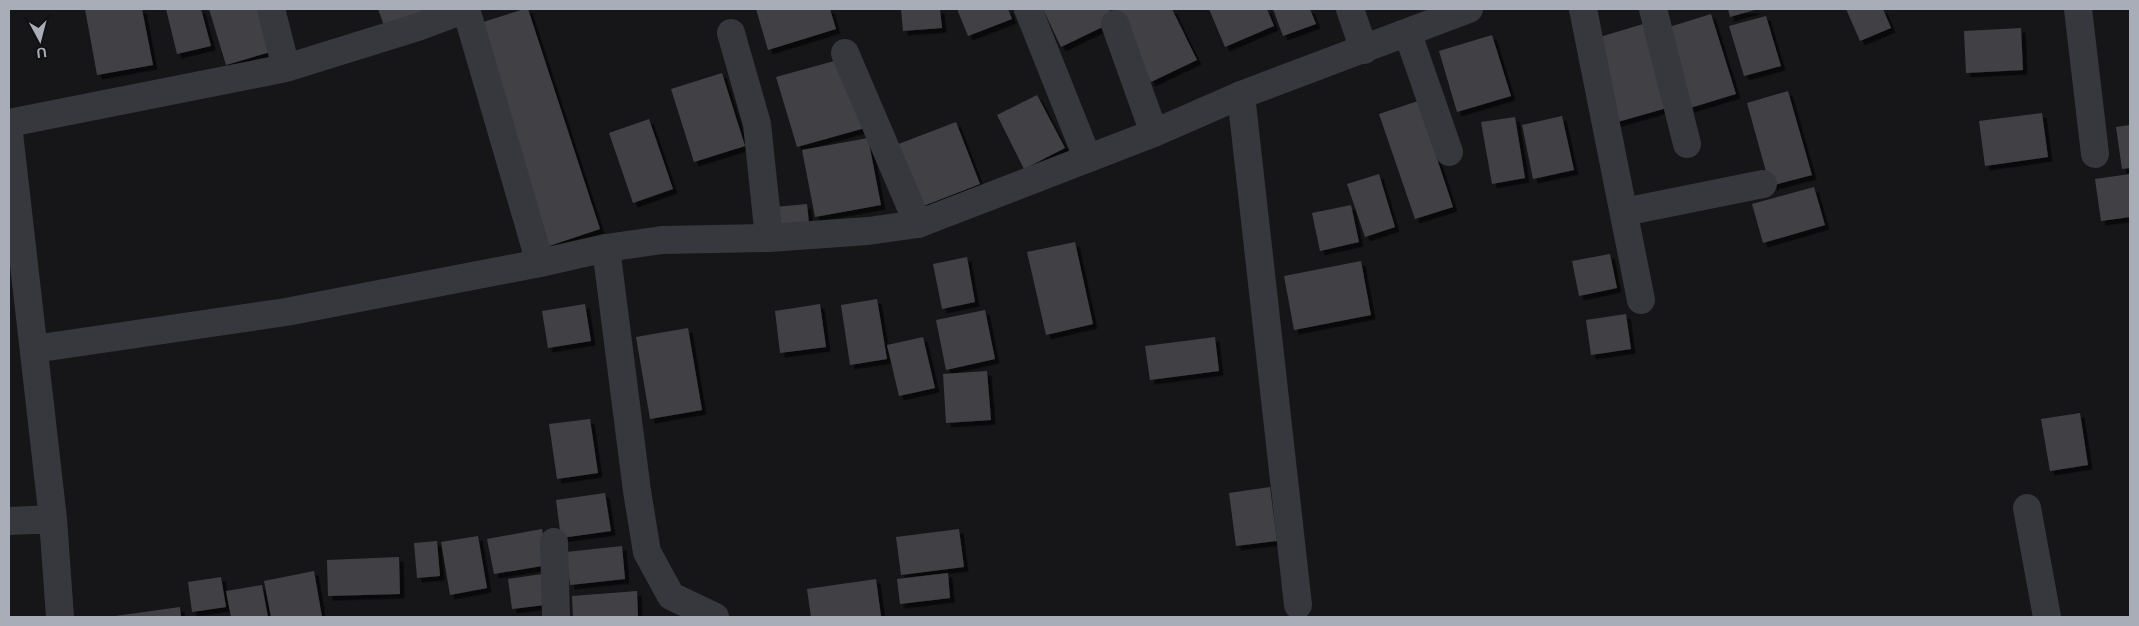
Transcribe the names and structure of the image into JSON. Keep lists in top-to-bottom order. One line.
{"north":"bottom"}
